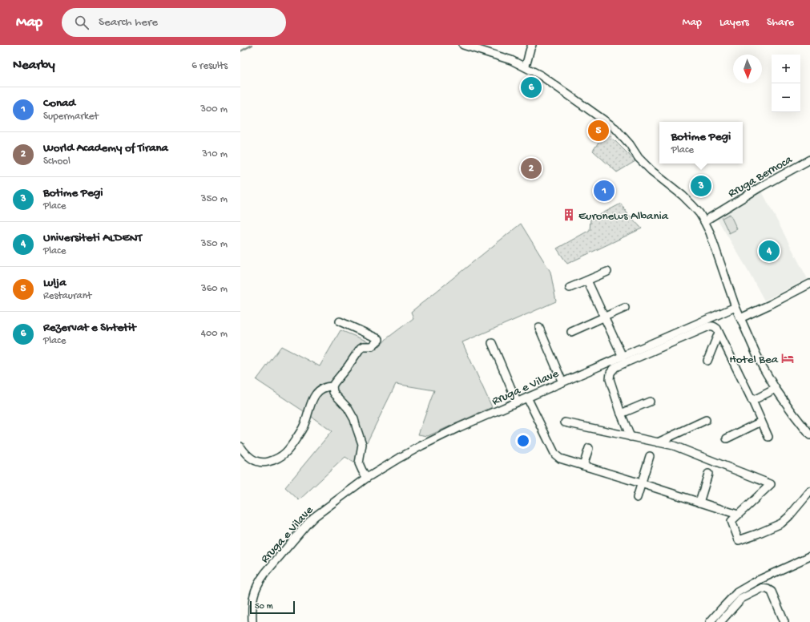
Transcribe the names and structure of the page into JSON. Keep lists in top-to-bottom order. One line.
{"streets":{"street":["Rruga Bernoca","Rruga e Vilave"]},"places":{"building":["Euronews Albania"],"hotel":["Hotel Bea"]},"scale_bar":"50 m","north":"bottom","page":{"header":"Map","search":"Search here","nav":["Map","Layers","Share"],"heading":["Nearby","6 results"],"map_buttons":["+","−"],"pins":["6","5","2","3","1","4"],"list":[{"mark":"1","name":"Conad","note":"Supermarket","value":"300 m"},{"mark":"2","name":"World Academy of Tirana","note":"School","value":"310 m"},{"mark":"3","name":"Botime Pegi","note":"Place","value":"350 m"},{"mark":"4","name":"Universiteti ALDENT","note":"Place","value":"350 m"},{"mark":"5","name":"Lulja","note":"Restaurant","value":"360 m"},{"mark":"6","name":"Rezervat e Shtetit","note":"Place","value":"400 m"}],"popup":["Botime Pegi","Place"],"scale":"50 m"}}
